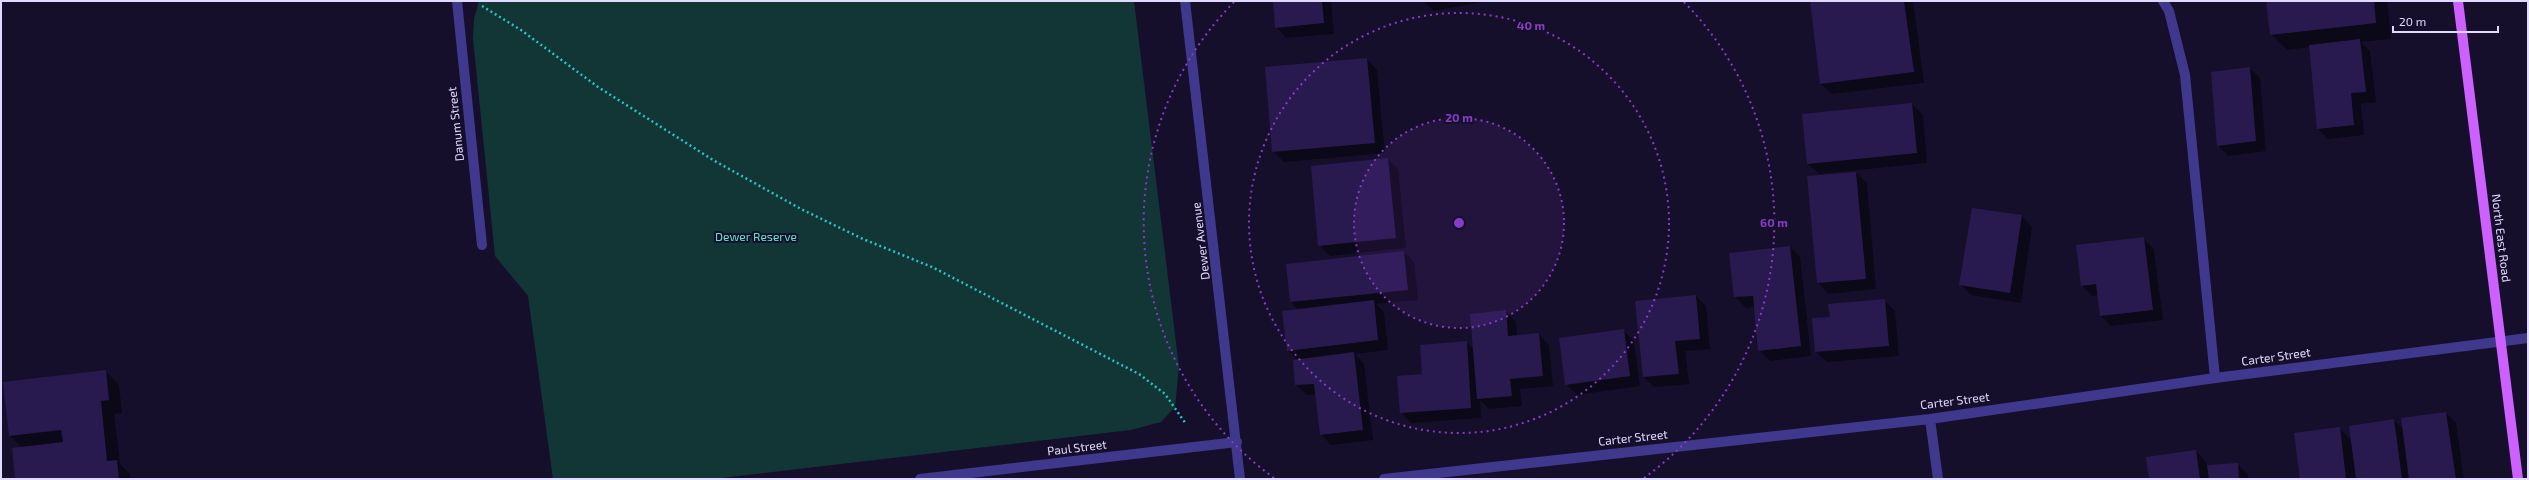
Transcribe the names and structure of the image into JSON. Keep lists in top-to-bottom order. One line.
{"streets":{"main road":["North East Road"],"street":["Danum Street","Dewer Avenue","Carter Street","Paul Street"]},"crossings":[["North East Road","Carter Street"],["Dewer Avenue","Paul Street"]],"parks":["Dewer Reserve"],"scale_bar":"20 m","rings":["40 m","20 m","60 m"]}
